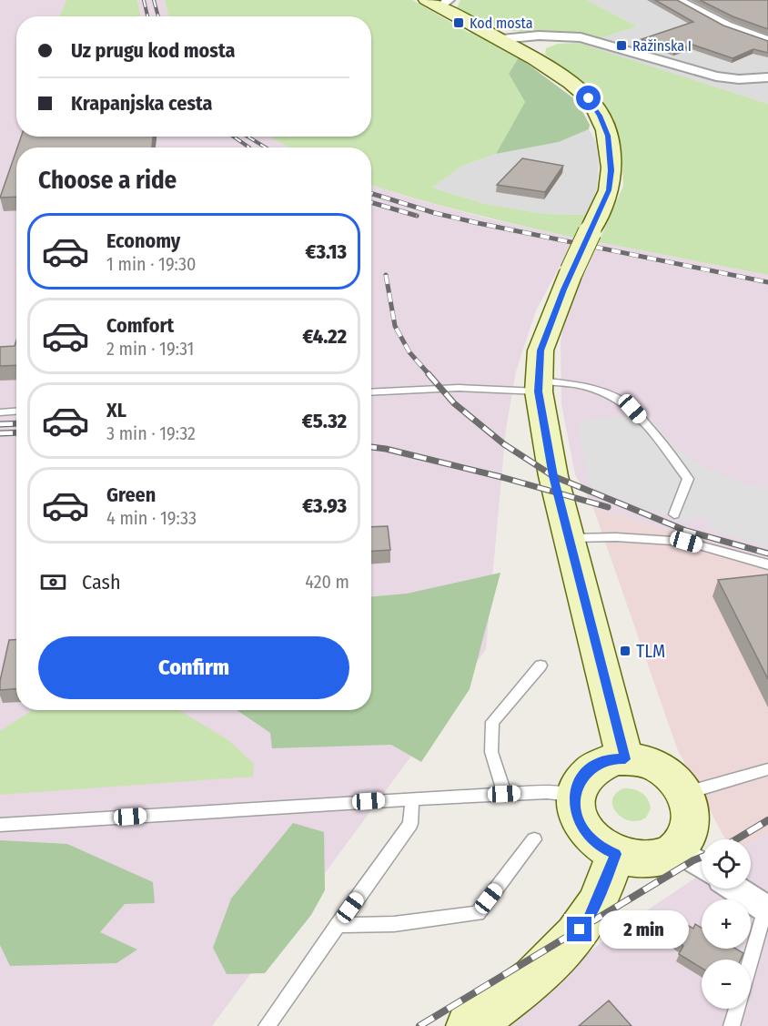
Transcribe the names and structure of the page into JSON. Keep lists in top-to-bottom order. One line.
{"places":{"transit":["Kod mosta","Ražinska I","TLM"]},"page":{"banner":["Uz prugu kod mosta","Krapanjska cesta"],"heading":"Choose a ride","list":[{"name":"Economy","note":"1 min · 19:30","value":"€3.13"},{"name":"Comfort","note":"2 min · 19:31","value":"€4.22"},{"name":"XL","note":"3 min · 19:32","value":"€5.32"},{"name":"Green","note":"4 min · 19:33","value":"€3.93"}],"pay":["Cash","420 m"],"buttons":"Confirm","map_buttons":["+","−"],"bubble":"2 min"}}
